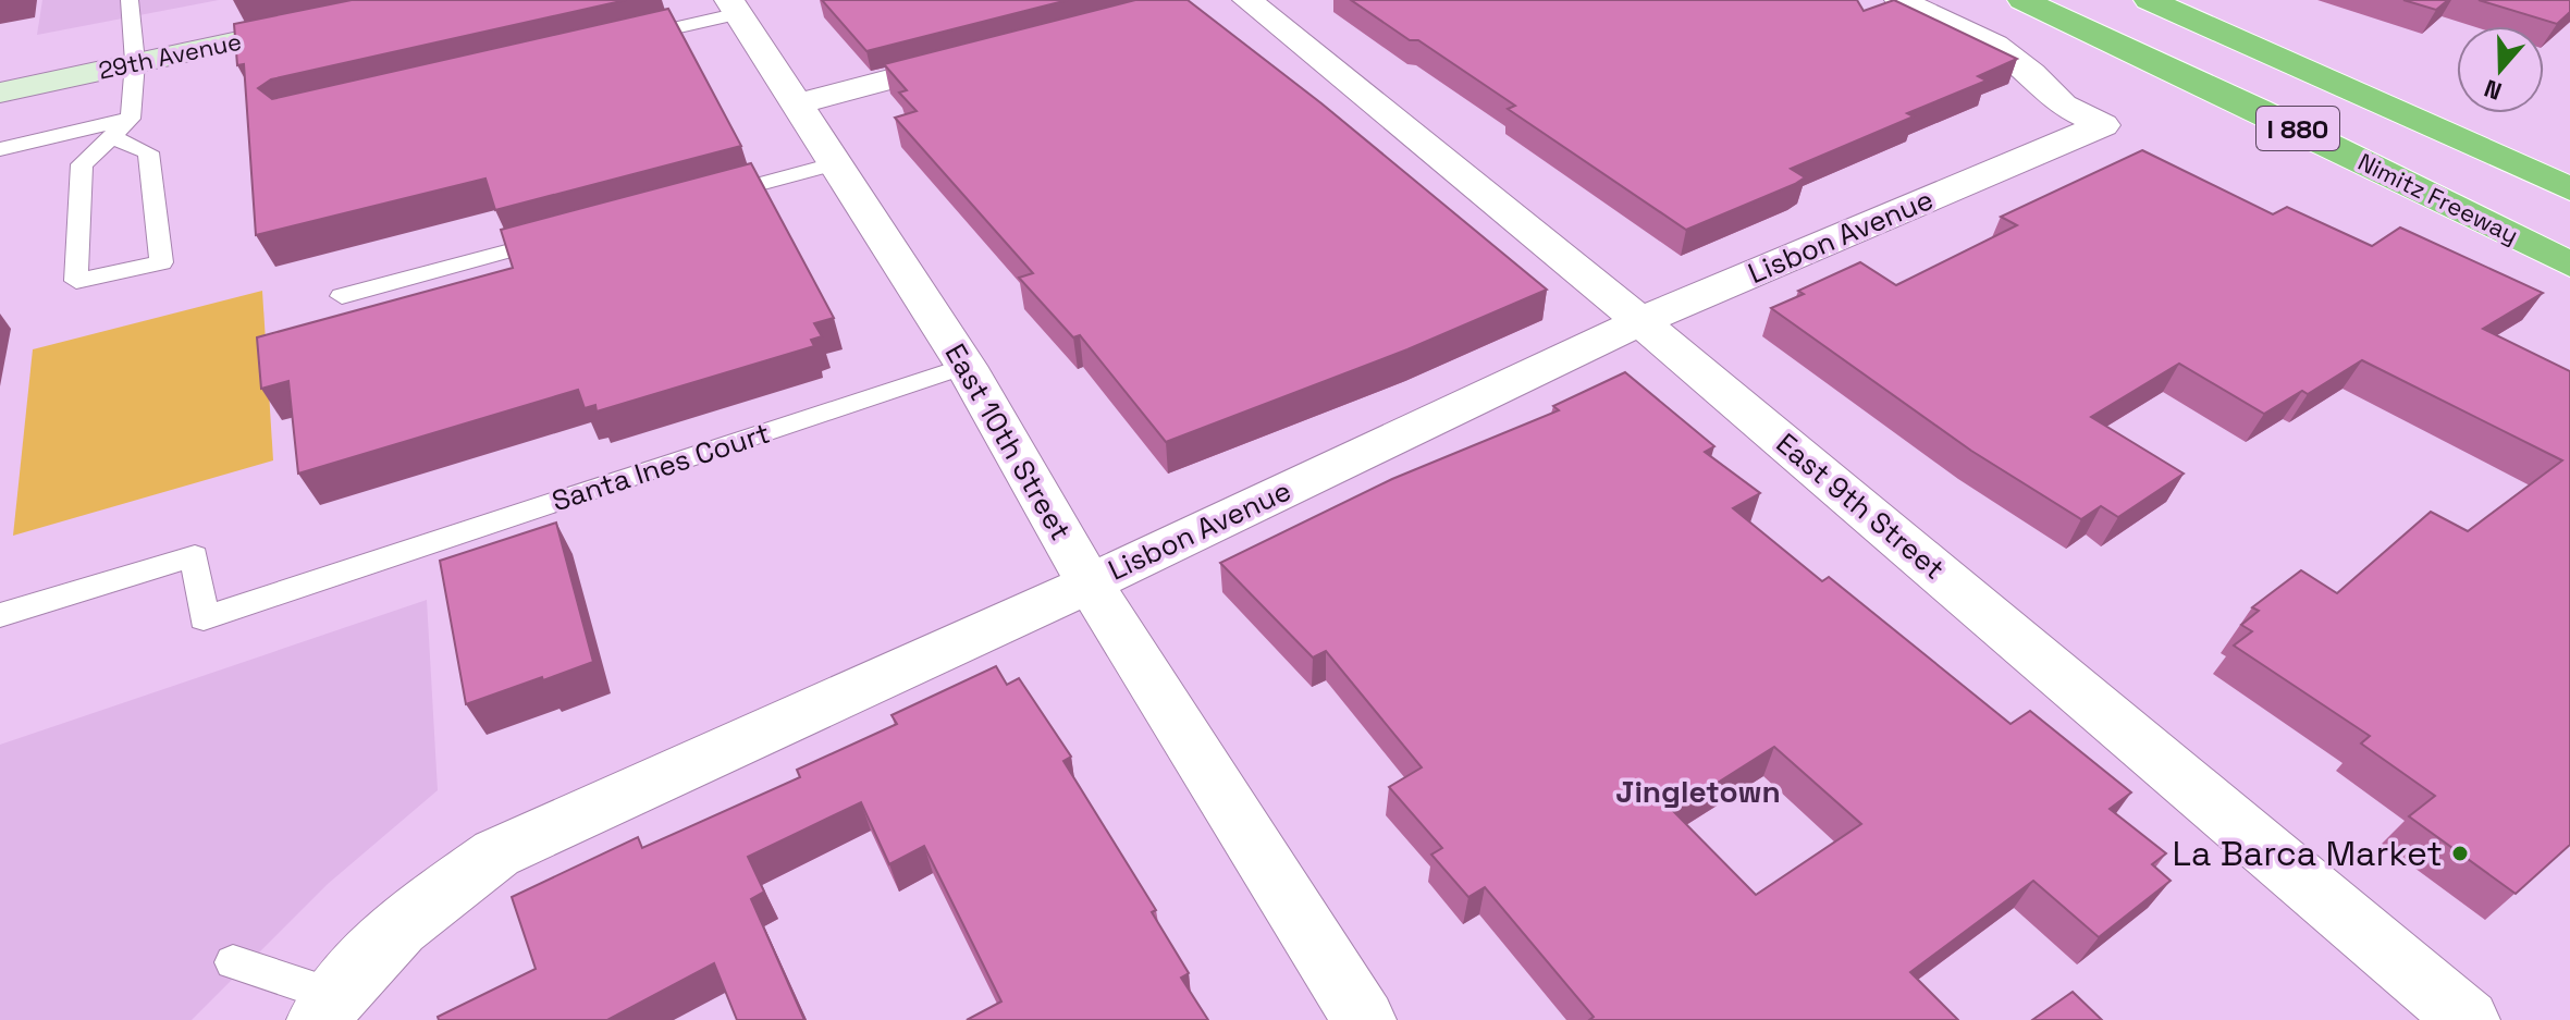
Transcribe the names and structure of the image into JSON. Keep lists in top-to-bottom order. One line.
{"streets":{"highway":["I 880","Nimitz Freeway"],"main road":["29th Avenue"],"street":["Lisbon Avenue","East 10th Street","East 9th Street"],"lane":["Santa Ines Court"]},"crossings":[["Lisbon Avenue","East 10th Street"],["Lisbon Avenue","East 9th Street"],["East 10th Street","Santa Ines Court"]],"districts":["Jingletown"],"places":["La Barca Market"],"north":"bottom"}
